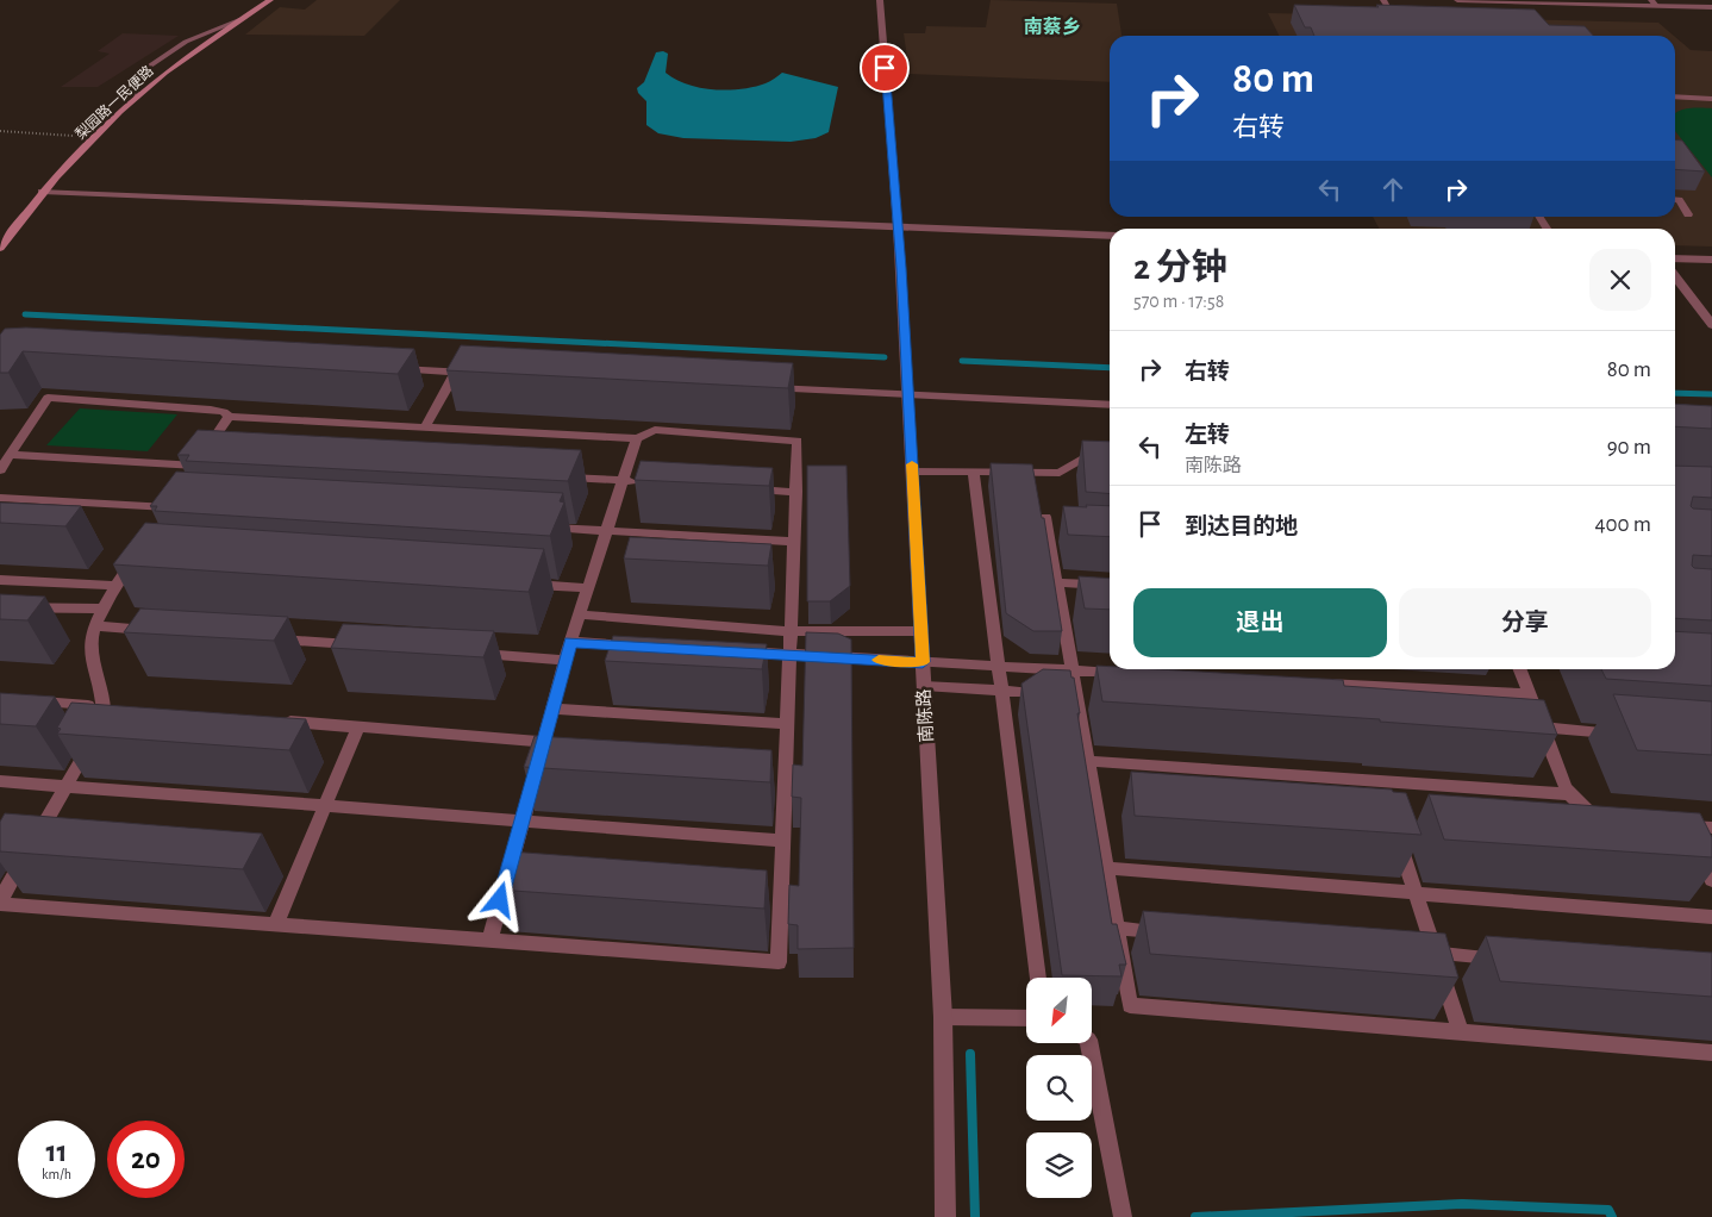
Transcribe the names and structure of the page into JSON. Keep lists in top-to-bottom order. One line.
{"streets":{"main road":["梨园路一民便路"],"street":["南陈路"]},"districts":["南蔡乡"],"north":"bottom left","page":{"turn":["80 m","右转"],"heading":["2 分钟","570 m · 17:58"],"list":[{"name":"右转","value":"80 m"},{"name":"左转","note":"南陈路","value":"90 m"},{"name":"到达目的地","value":"400 m"}],"buttons":["退出","分享"],"speed":"11 km/h","limit":"20"}}
